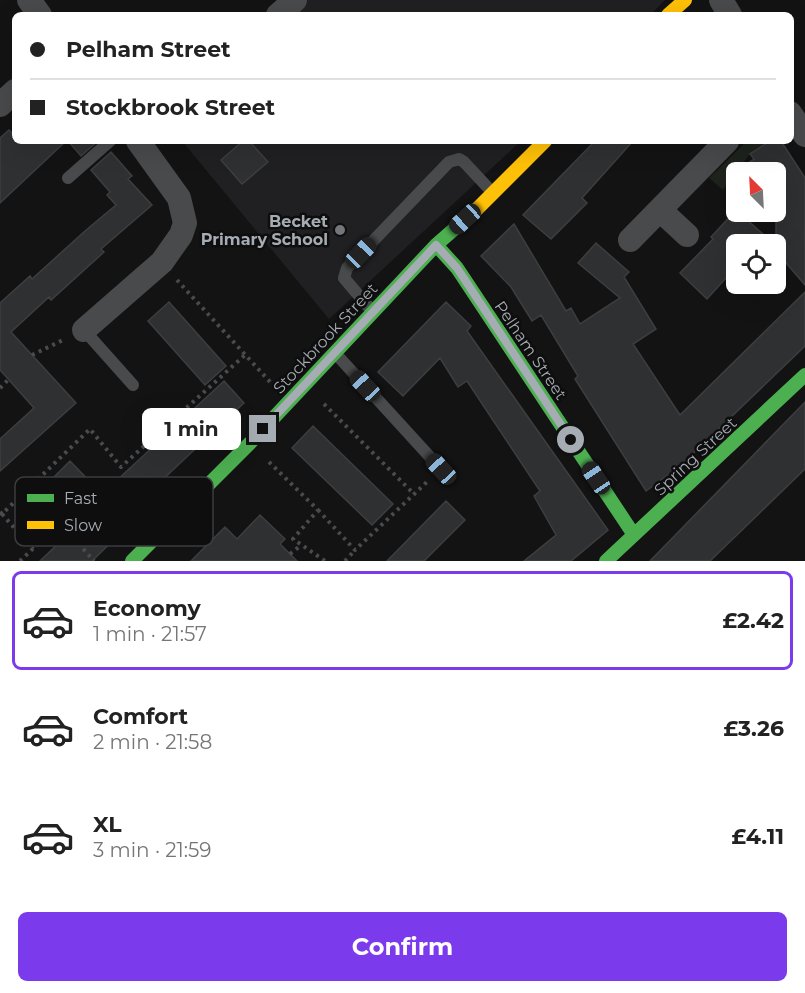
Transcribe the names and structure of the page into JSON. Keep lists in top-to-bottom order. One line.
{"streets":{"street":["Stockbrook Street","Pelham Street","Spring Street"]},"crossings":[["Stockbrook Street","Pelham Street"],["Pelham Street","Spring Street"]],"places":["Becket Primary School"],"legend":["Fast","Slow"],"north":"top left","page":{"banner":["Pelham Street","Stockbrook Street"],"bubble":"1 min","list":[{"name":"Economy","note":"1 min · 21:57","value":"£2.42"},{"name":"Comfort","note":"2 min · 21:58","value":"£3.26"},{"name":"XL","note":"3 min · 21:59","value":"£4.11"}],"buttons":"Confirm"}}
